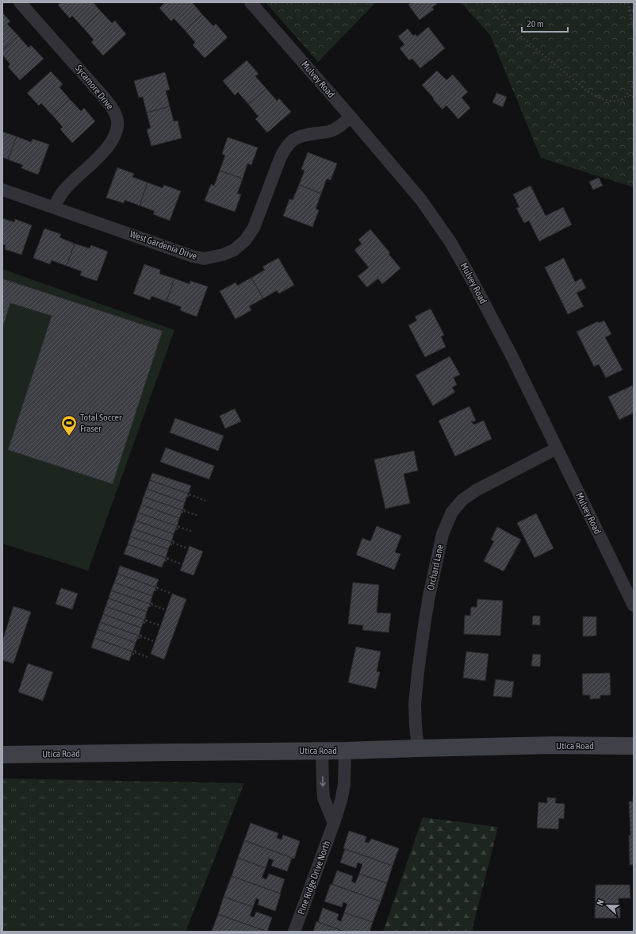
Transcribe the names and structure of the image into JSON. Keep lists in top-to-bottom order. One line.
{"streets":{"main road":["Utica Road"],"street":["Mulvey Road","Sycamore Drive","West Gardenia Drive","Orchard Lane","Pine Ridge Drive North"]},"crossings":[["Mulvey Road","West Gardenia Drive"],["Mulvey Road","Orchard Lane"],["Sycamore Drive","West Gardenia Drive"],["Orchard Lane","Utica Road"],["Utica Road","Pine Ridge Drive North"]],"places":{"sports":["Total Soccer Fraser"]},"scale_bar":"20 m","north":"left"}
